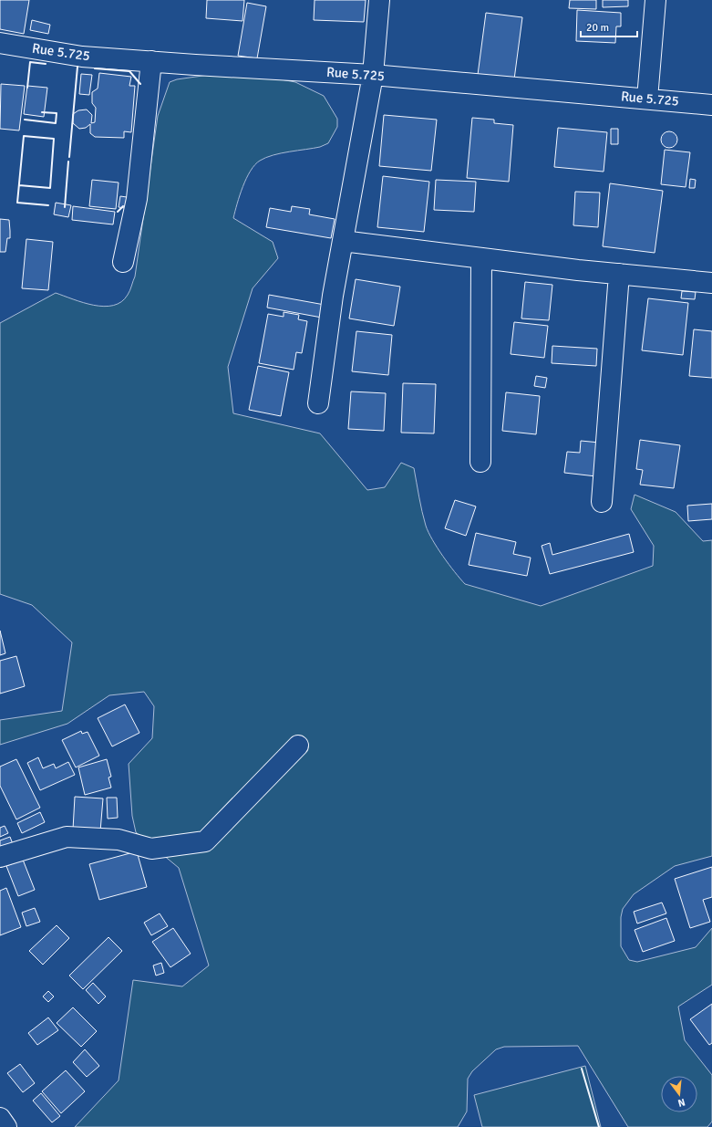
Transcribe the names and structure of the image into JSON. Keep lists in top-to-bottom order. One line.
{"streets":{"street":["Rue 5.725"]},"scale_bar":"20 m","north":"bottom"}
